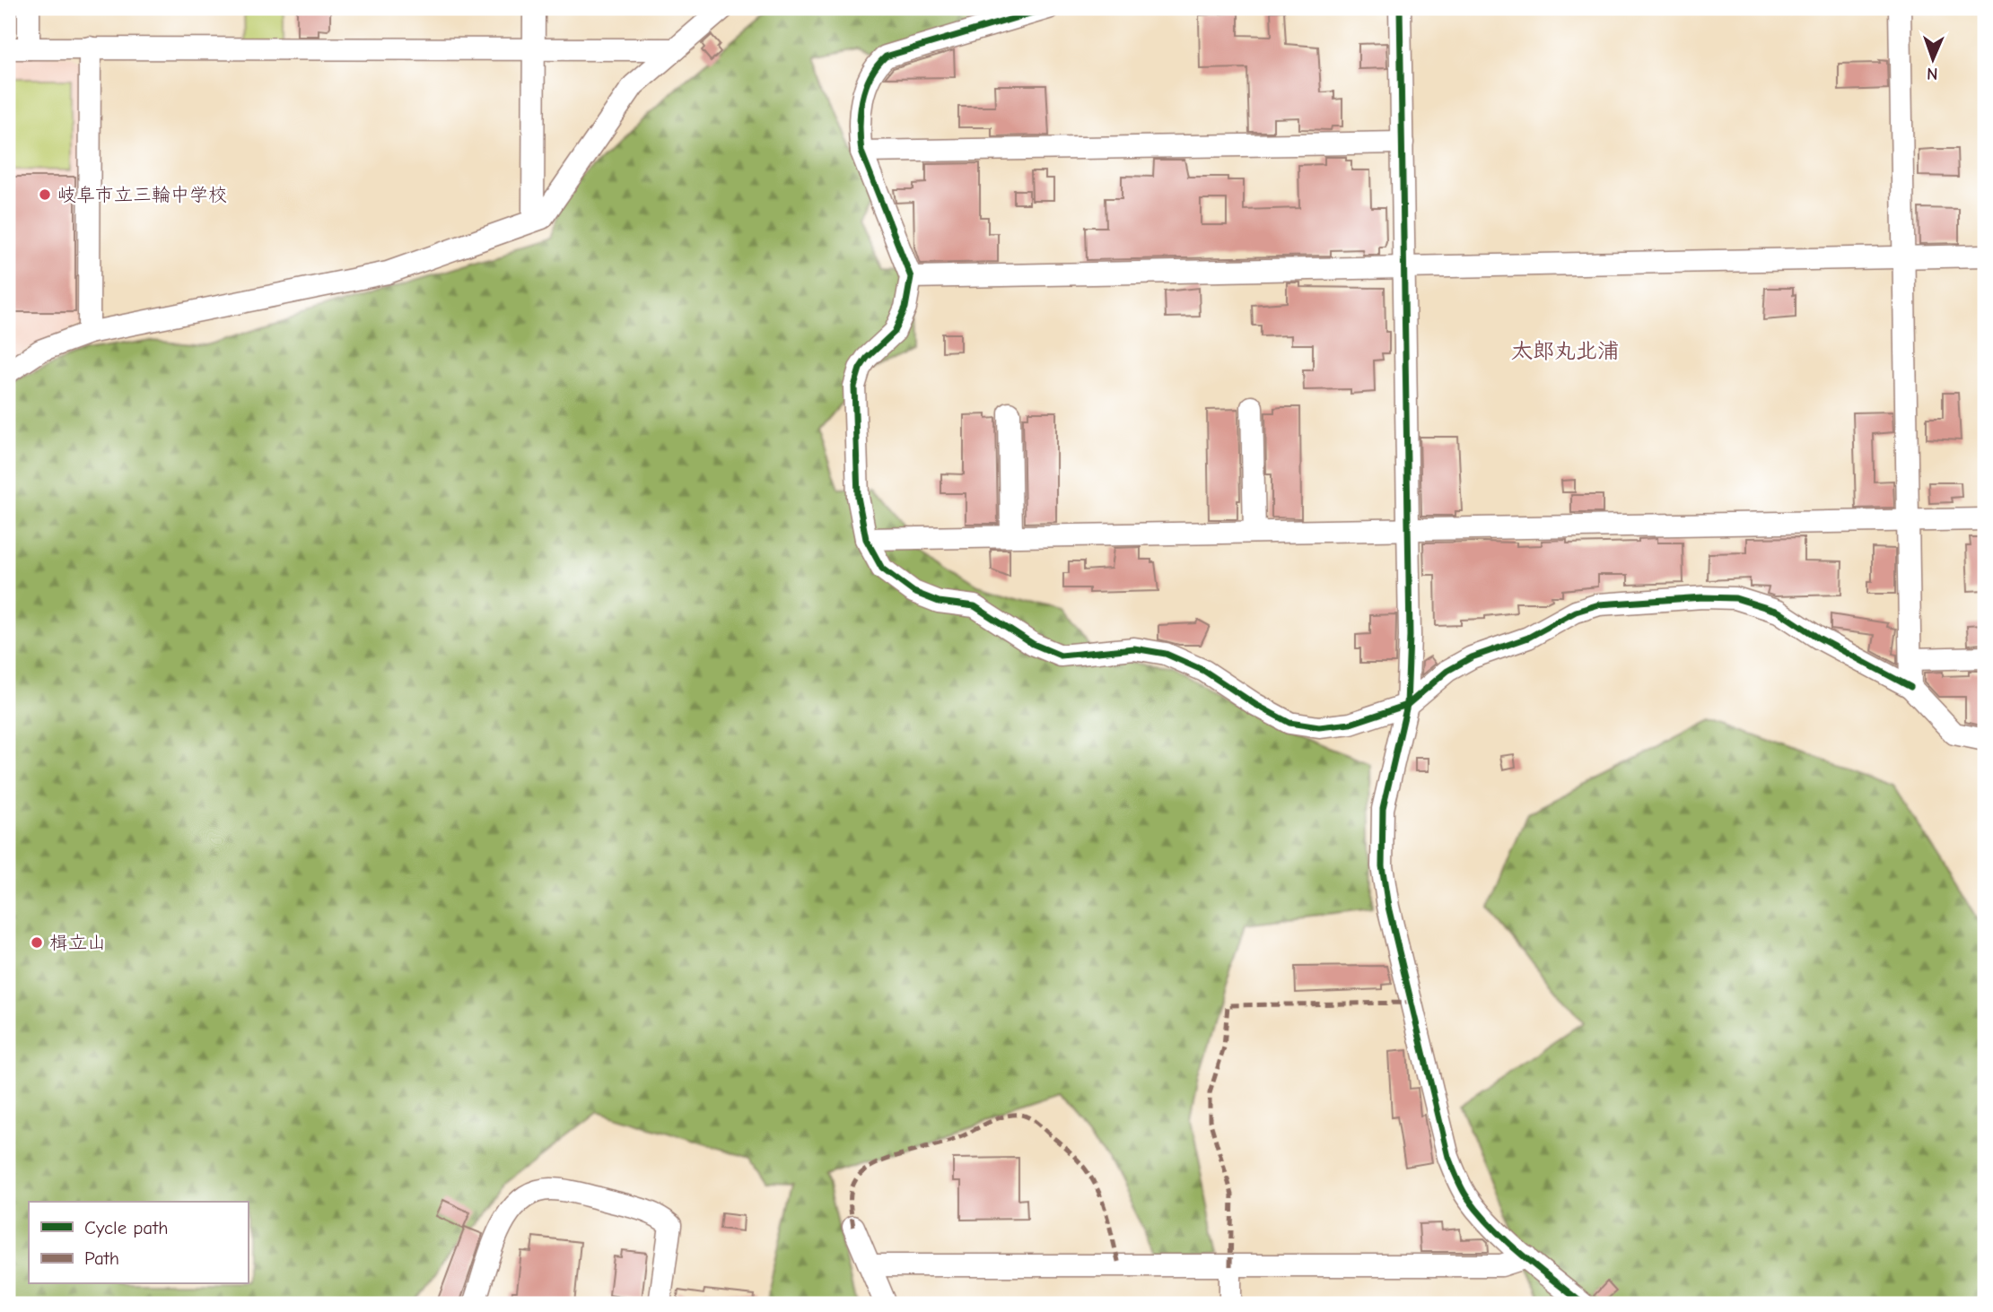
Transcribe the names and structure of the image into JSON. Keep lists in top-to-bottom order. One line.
{"districts":["太郎丸北浦"],"places":["岐阜市立三輪中学校","楫立山"],"legend":["Cycle path","Path"],"north":"bottom"}
